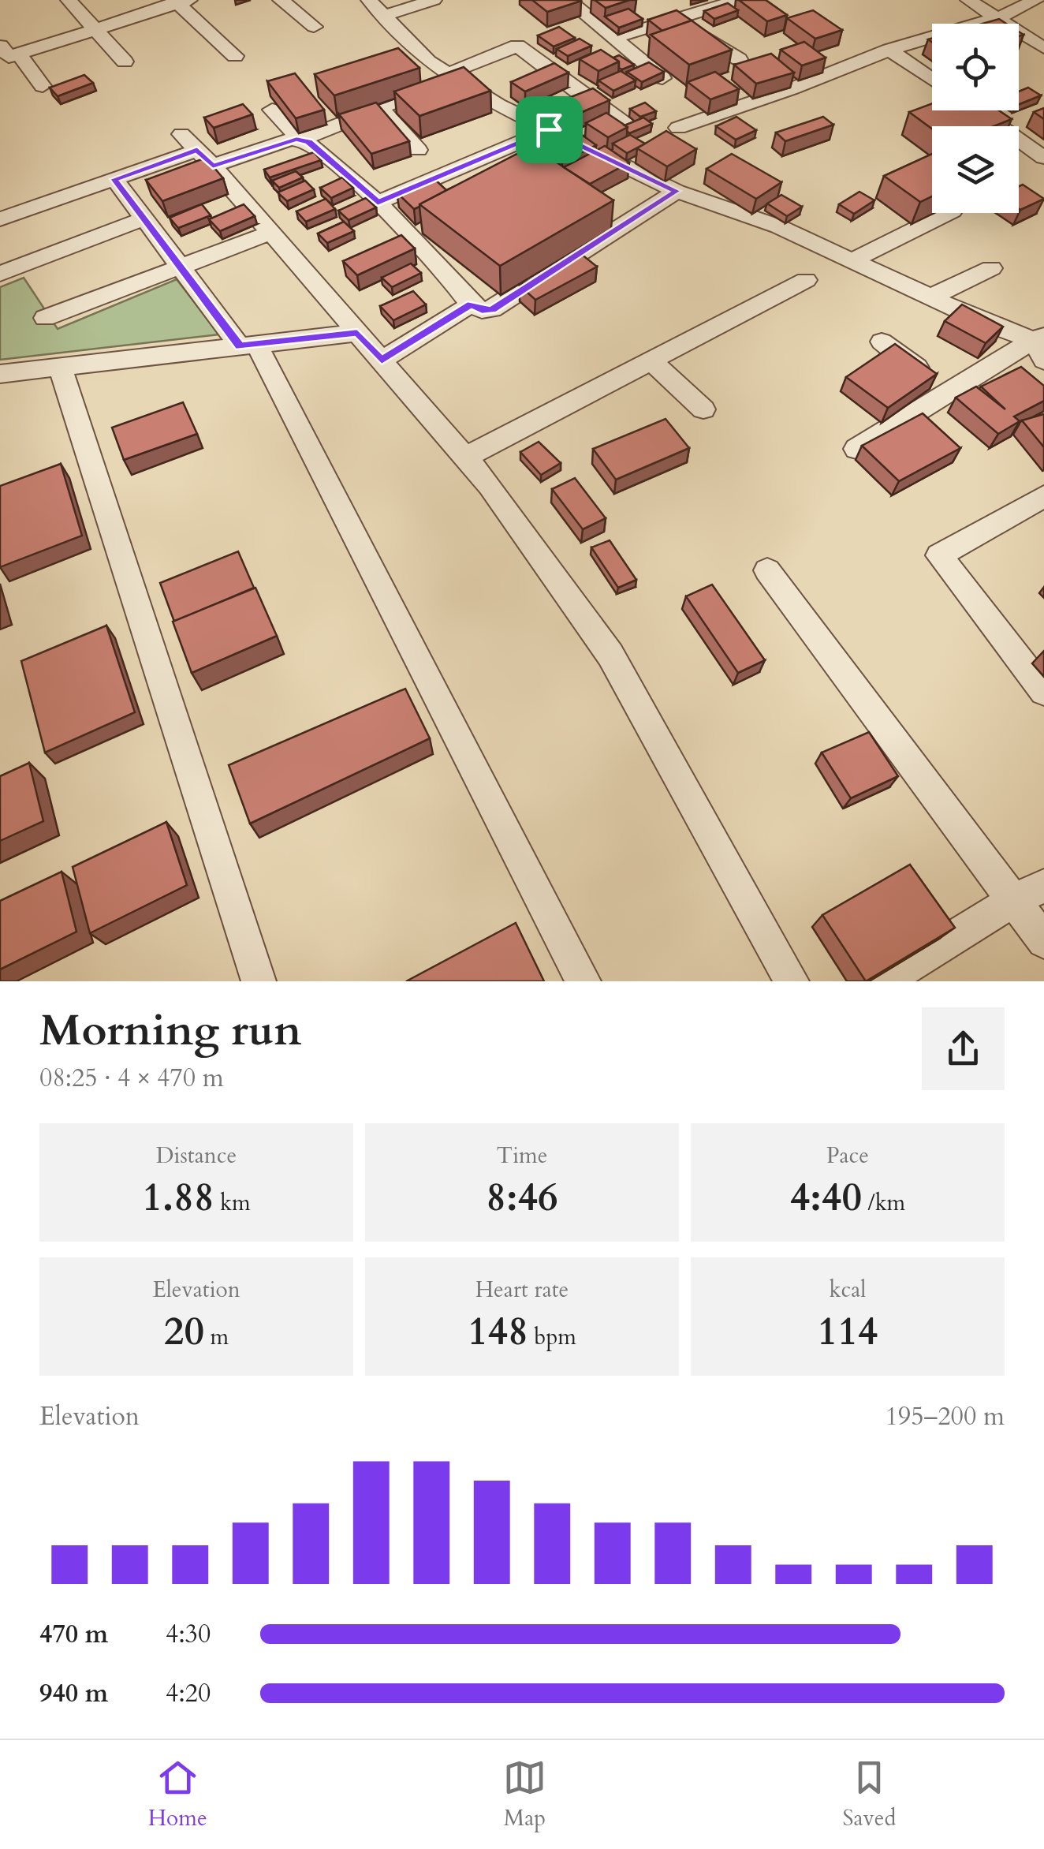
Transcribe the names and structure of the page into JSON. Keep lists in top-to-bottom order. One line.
{"page":{"heading":["Morning run","08:25 · 4 × 470 m"],"stats":[["Distance","1.88 km"],["Time","8:46"],["Pace","4:40 /km"],["Elevation","20 m"],["Heart rate","148 bpm"],["kcal","114"]],"chart":["Elevation","195–200 m"],"list":[{"name":"470 m","note":"4:30"},{"name":"940 m","note":"4:20"}],"tabs":["Home","Map","Saved"]}}
